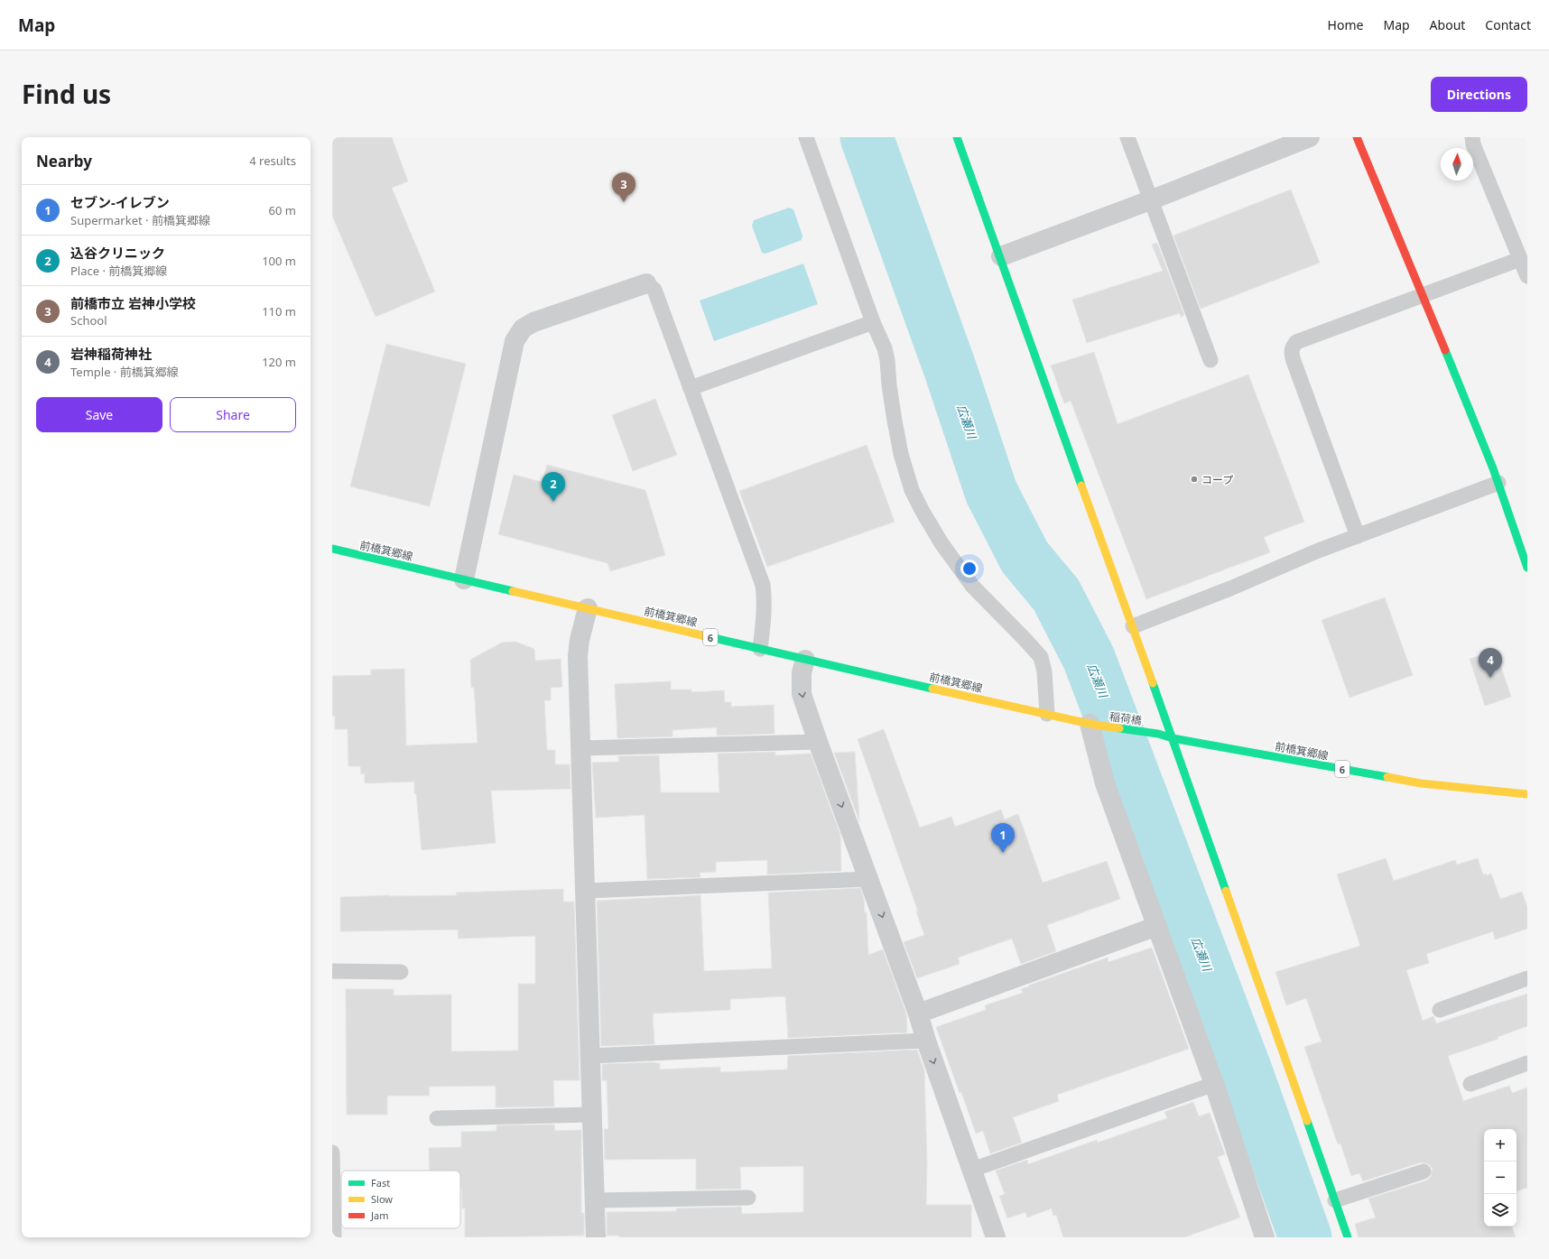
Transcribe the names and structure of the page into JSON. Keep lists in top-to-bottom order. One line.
{"streets":{"street":["前橋箕郷線","6","稲荷橋"]},"crossings":[["前橋箕郷線","稲荷橋"]],"water":["広瀬川"],"places":["コープ"],"legend":["Fast","Slow","Jam"],"north":"top","page":{"header":"Map","nav":["Home","Map","About","Contact"],"title":"Find us","buttons":["Directions",["Save","Share"]],"heading":["Nearby","4 results"],"pins":["3","2","4","1"],"list":[{"mark":"1","name":"セブン-イレブン","note":"Supermarket · 前橋箕郷線","value":"60 m"},{"mark":"2","name":"込谷クリニック","note":"Place · 前橋箕郷線","value":"100 m"},{"mark":"3","name":"前橋市立 岩神小学校","note":"School","value":"110 m"},{"mark":"4","name":"岩神稲荷神社","note":"Temple · 前橋箕郷線","value":"120 m"}],"map_buttons":["+","−"]}}
